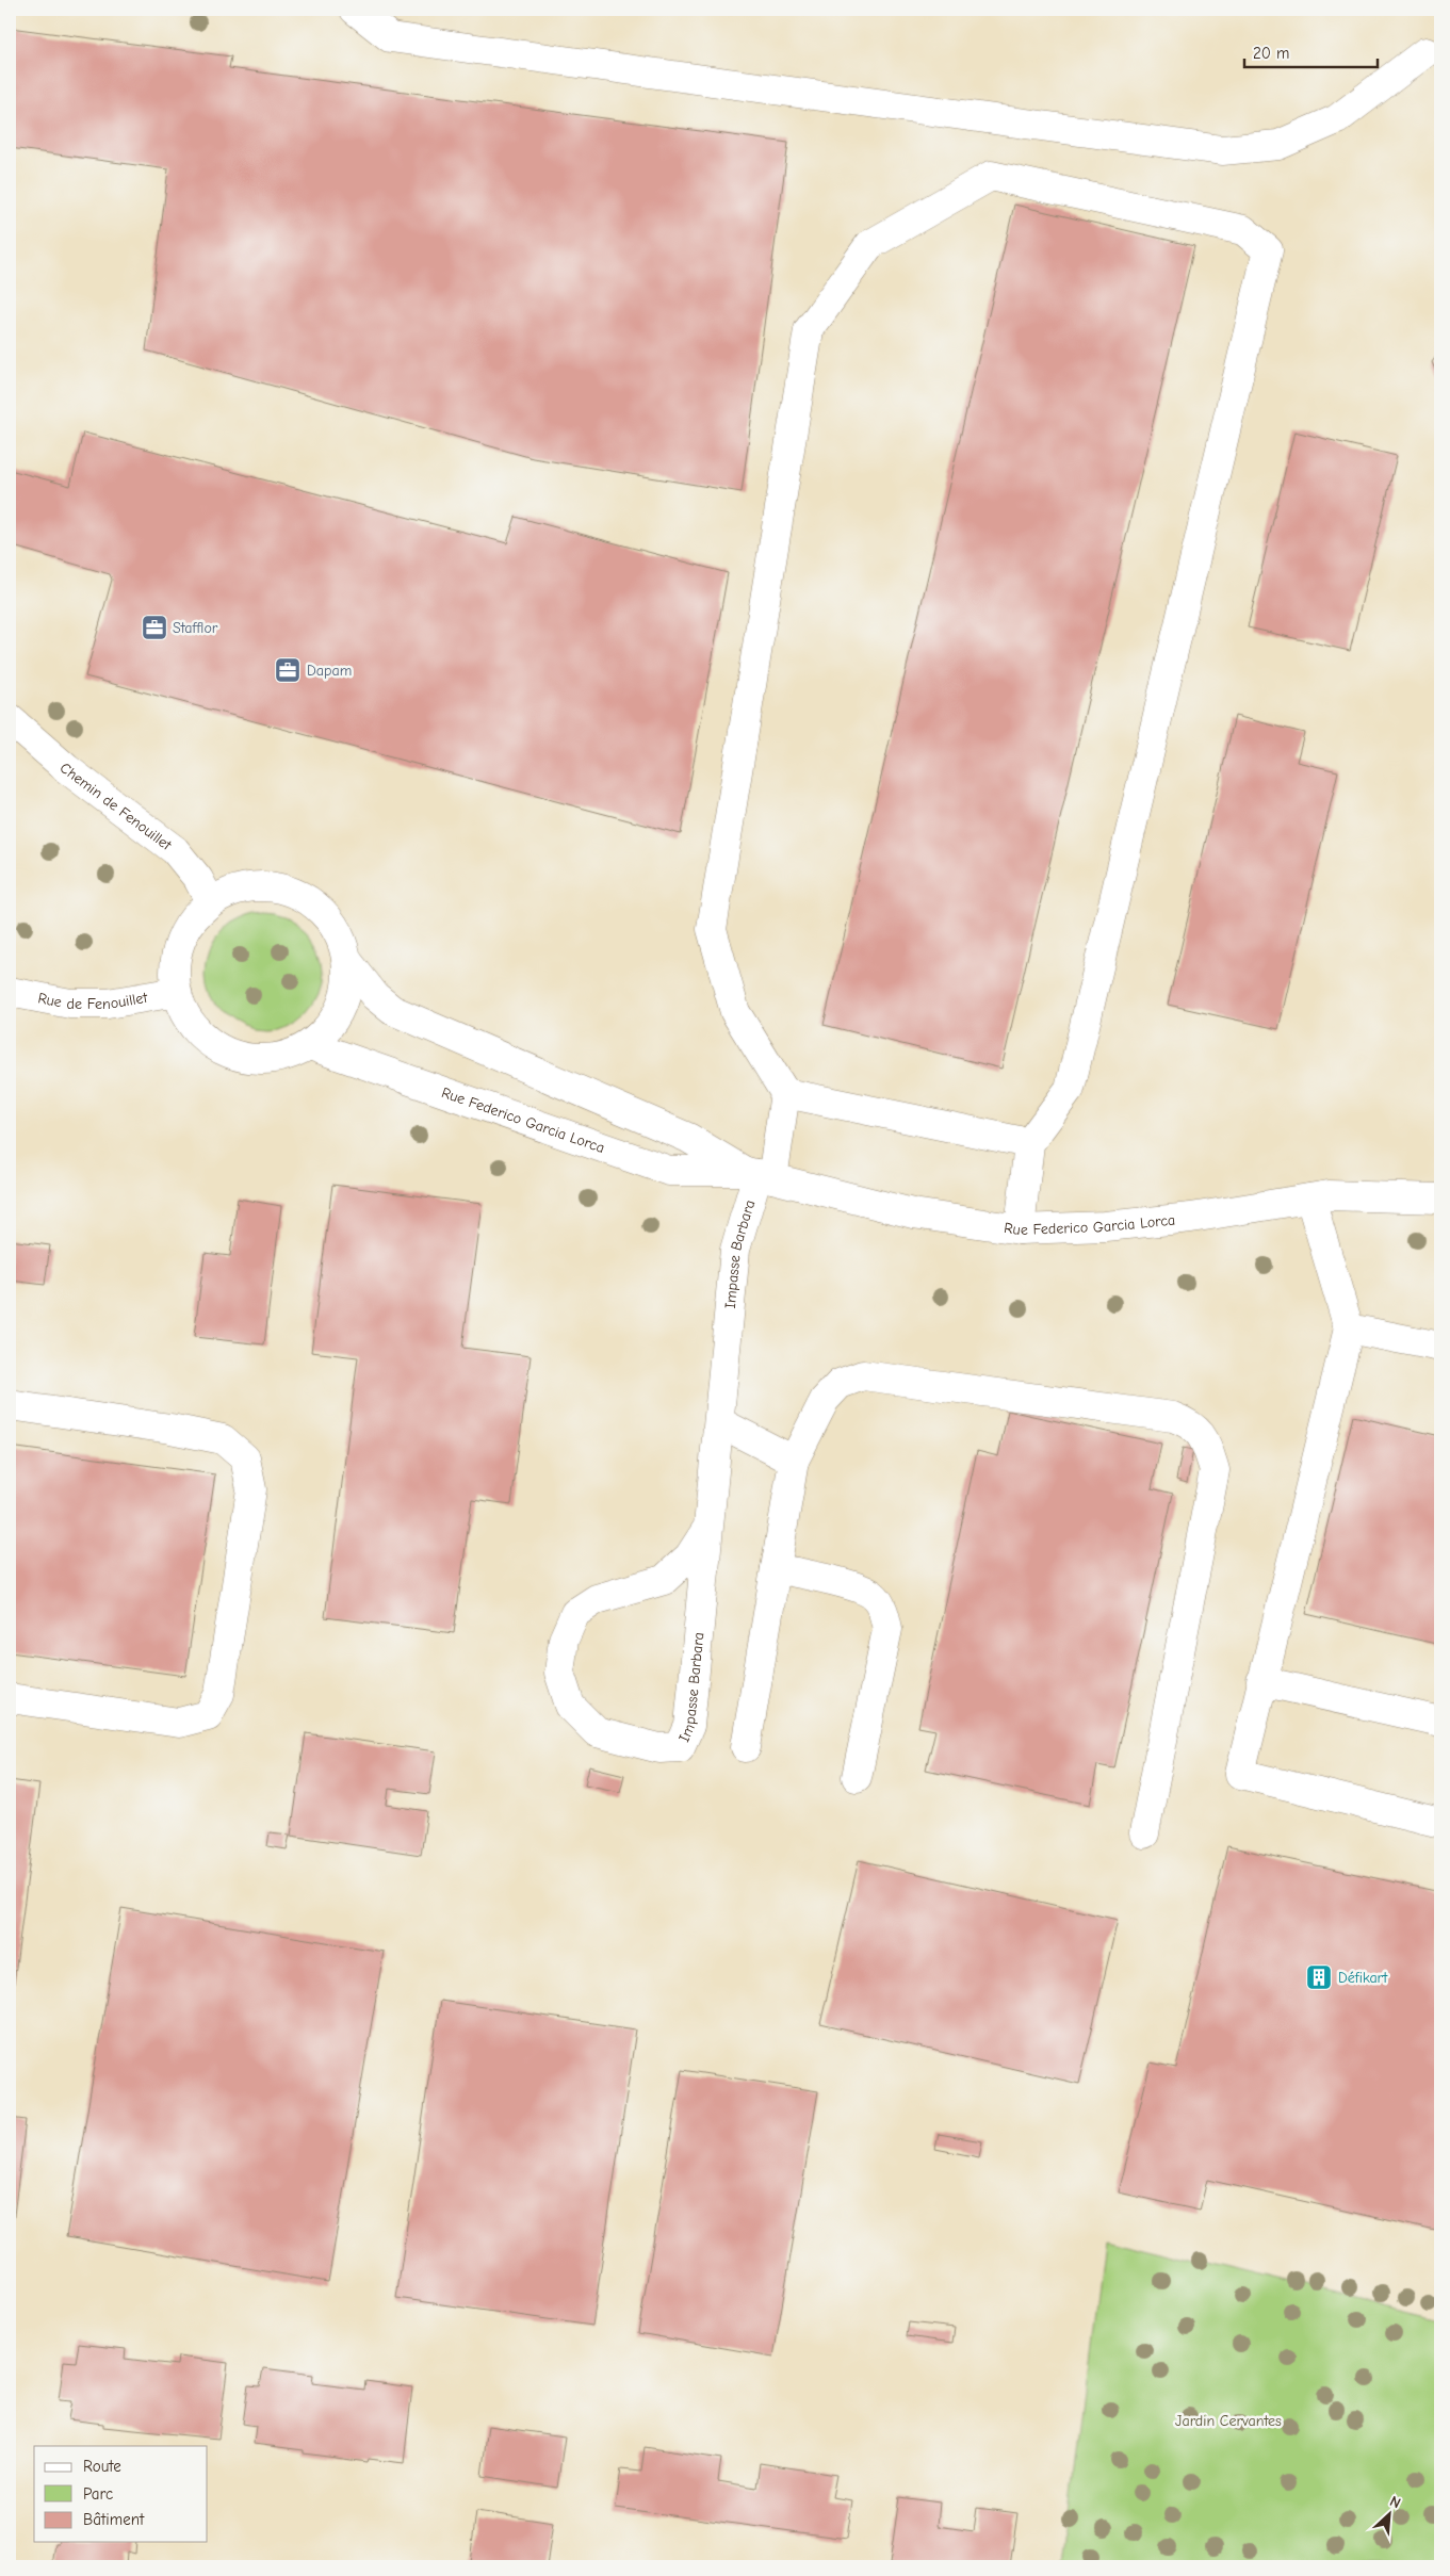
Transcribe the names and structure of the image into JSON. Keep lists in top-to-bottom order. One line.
{"streets":{"street":["Chemin de Fenouillet","Rue de Fenouillet","Rue Federico Garcia Lorca","Impasse Barbara"]},"crossings":[["Chemin de Fenouillet","Rue de Fenouillet"],["Chemin de Fenouillet","Rue Federico Garcia Lorca"],["Rue de Fenouillet","Rue Federico Garcia Lorca"],["Rue Federico Garcia Lorca","Impasse Barbara"]],"parks":["Jardin Cervantes"],"places":{"office":["Stafflor","Dapam"],"building":["Défikart"]},"legend":["Route","Parc","Bâtiment"],"scale_bar":"20 m","north":"top right"}
